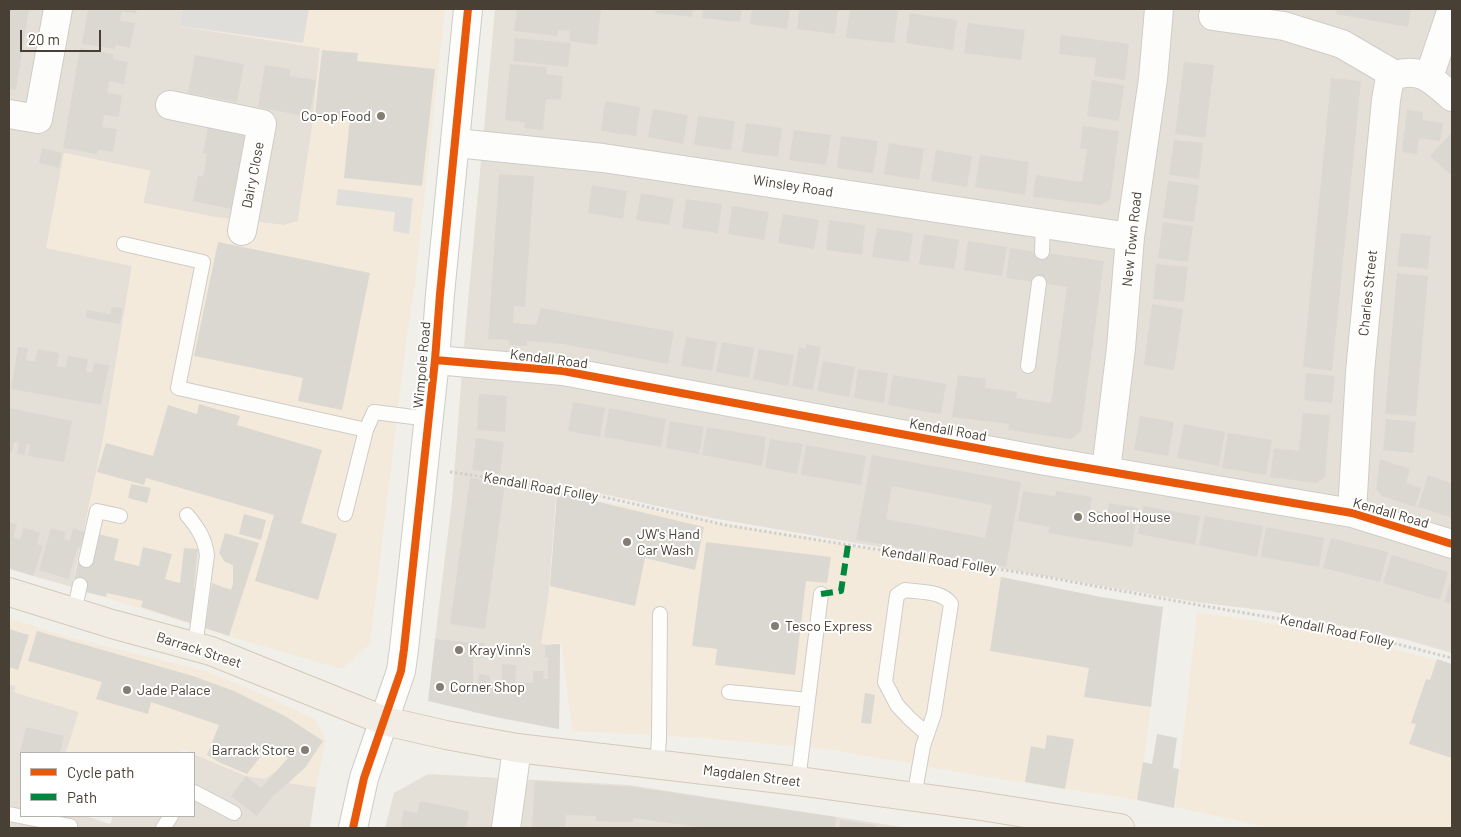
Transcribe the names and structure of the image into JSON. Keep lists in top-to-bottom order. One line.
{"streets":{"main road":["Barrack Street","Magdalen Street"],"street":["Dairy Close","Winsley Road","New Town Road","Charles Street","Kendall Road","Wimpole Road"],"path":["Kendall Road Folley"]},"crossings":[["Winsley Road","New Town Road"],["Winsley Road","Wimpole Road"],["New Town Road","Kendall Road"],["Charles Street","Kendall Road"],["Kendall Road","Wimpole Road"],["Wimpole Road","Kendall Road Folley"],["Wimpole Road","Barrack Street"],["Wimpole Road","Magdalen Street"],["Barrack Street","Magdalen Street"]],"places":["Co-op Food","School House","JW's Hand Car Wash","Tesco Express","KrayVinn's","Corner Shop","Jade Palace","Barrack Store"],"legend":["Cycle path","Path"],"scale_bar":"20 m"}
